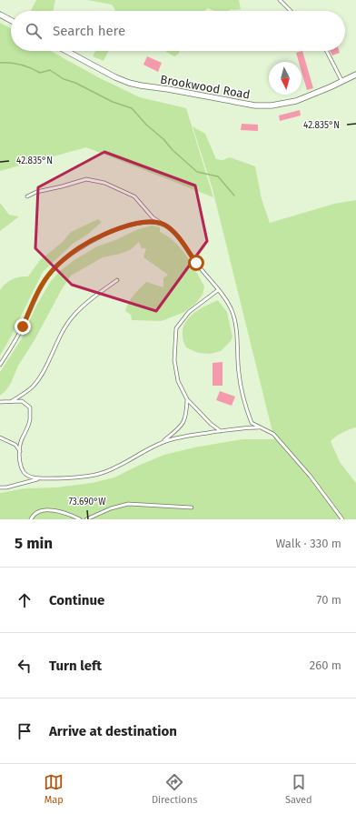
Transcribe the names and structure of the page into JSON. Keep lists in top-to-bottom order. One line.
{"streets":{"street":["Brookwood Road"]},"north":"bottom","page":{"search":"Search here","heading":["5 min","Walk · 330 m"],"list":[["Continue","70 m"],["Turn left","260 m"],"Arrive at destination"],"nav":["Map","Directions","Saved"]},"coordinates":["42.835°N","73.690°W"]}
